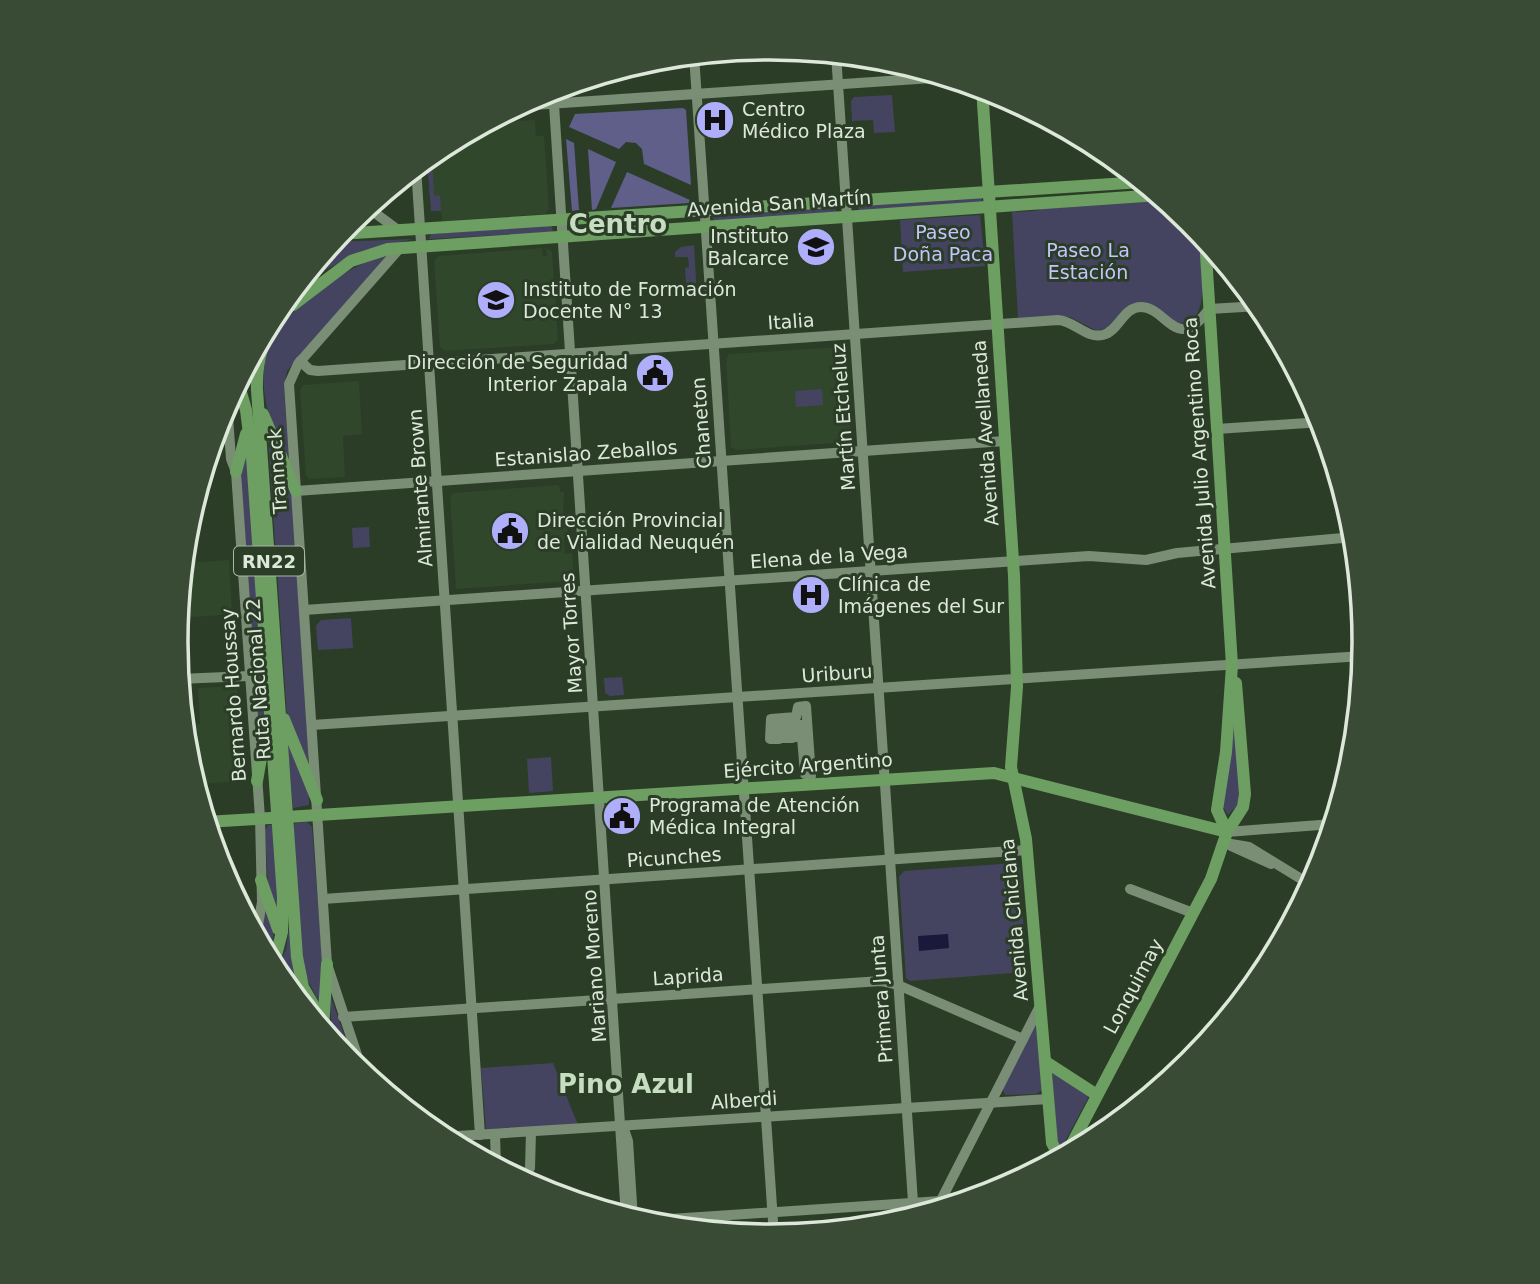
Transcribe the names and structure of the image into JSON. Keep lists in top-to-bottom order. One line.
{"streets":{"main road":["Avenida San Martín","Avenida Avellaneda","Avenida Julio Argentino Roca","RN22","Ruta Nacional 22","Ejército Argentino","Avenida Chiclana","Lonquimay"],"street":["Italia","Martín Etcheluz","Chaneton","Estanislao Zeballos","Trannack","Almirante Brown","Elena de la Vega","Mayor Torres","Uriburu","Bernardo Houssay","Picunches","Mariano Moreno","Laprida","Primera Junta","Alberdi"]},"crossings":[["Avenida San Martín","Martín Etcheluz"],["Avenida San Martín","Chaneton"],["Avenida San Martín","Avenida Avellaneda"],["Avenida San Martín","Trannack"],["Avenida San Martín","Almirante Brown"],["Avenida San Martín","Mayor Torres"],["Italia","Martín Etcheluz"],["Italia","Chaneton"],["Italia","Avenida Avellaneda"],["Italia","Avenida Julio Argentino Roca"],["Italia","Trannack"],["Italia","Almirante Brown"],["Italia","Mayor Torres"],["Martín Etcheluz","Estanislao Zeballos"],["Martín Etcheluz","Elena de la Vega"],["Martín Etcheluz","Uriburu"],["Martín Etcheluz","Ejército Argentino"],["Martín Etcheluz","Primera Junta"],["Chaneton","Estanislao Zeballos"],["Chaneton","Elena de la Vega"],["Chaneton","Uriburu"],["Chaneton","Ejército Argentino"],["Chaneton","Picunches"],["Chaneton","Laprida"],["Chaneton","Alberdi"],["Avenida Avellaneda","Estanislao Zeballos"],["Avenida Avellaneda","Elena de la Vega"],["Avenida Avellaneda","Uriburu"],["Avenida Avellaneda","Ejército Argentino"],["Avenida Avellaneda","Avenida Chiclana"],["Estanislao Zeballos","Trannack"],["Estanislao Zeballos","Almirante Brown"],["Estanislao Zeballos","Mayor Torres"],["Avenida Julio Argentino Roca","Elena de la Vega"],["Avenida Julio Argentino Roca","Uriburu"],["Avenida Julio Argentino Roca","Ejército Argentino"],["Avenida Julio Argentino Roca","Lonquimay"],["Trannack","Elena de la Vega"],["Trannack","Uriburu"],["Trannack","Ejército Argentino"],["Trannack","Picunches"],["Trannack","Laprida"],["Almirante Brown","Elena de la Vega"],["Almirante Brown","Uriburu"],["Almirante Brown","Ejército Argentino"],["Almirante Brown","Picunches"],["Almirante Brown","Laprida"],["Almirante Brown","Alberdi"],["Elena de la Vega","Mayor Torres"],["Mayor Torres","Uriburu"],["Mayor Torres","Ejército Argentino"],["Mayor Torres","Mariano Moreno"],["Ruta Nacional 22","Ejército Argentino"],["Bernardo Houssay","Ejército Argentino"],["Ejército Argentino","Avenida Chiclana"],["Ejército Argentino","Mariano Moreno"],["Ejército Argentino","Lonquimay"],["Ejército Argentino","Primera Junta"],["Picunches","Avenida Chiclana"],["Picunches","Mariano Moreno"],["Picunches","Primera Junta"],["Avenida Chiclana","Alberdi"],["Mariano Moreno","Laprida"],["Mariano Moreno","Alberdi"],["Laprida","Primera Junta"],["Primera Junta","Alberdi"]],"districts":["Centro","Pino Azul"],"parks":["Paseo Doña Paca","Paseo La Estación"],"places":{"hospital":["Centro Médico Plaza","Clínica de Imágenes del Sur"],"school or university":["Instituto Balcarce","Instituto de Formación Docente N° 13"],"public building":["Dirección de Seguridad Interior Zapala","Dirección Provincial de Vialidad Neuquén","Programa de Atención Médica Integral"]}}
